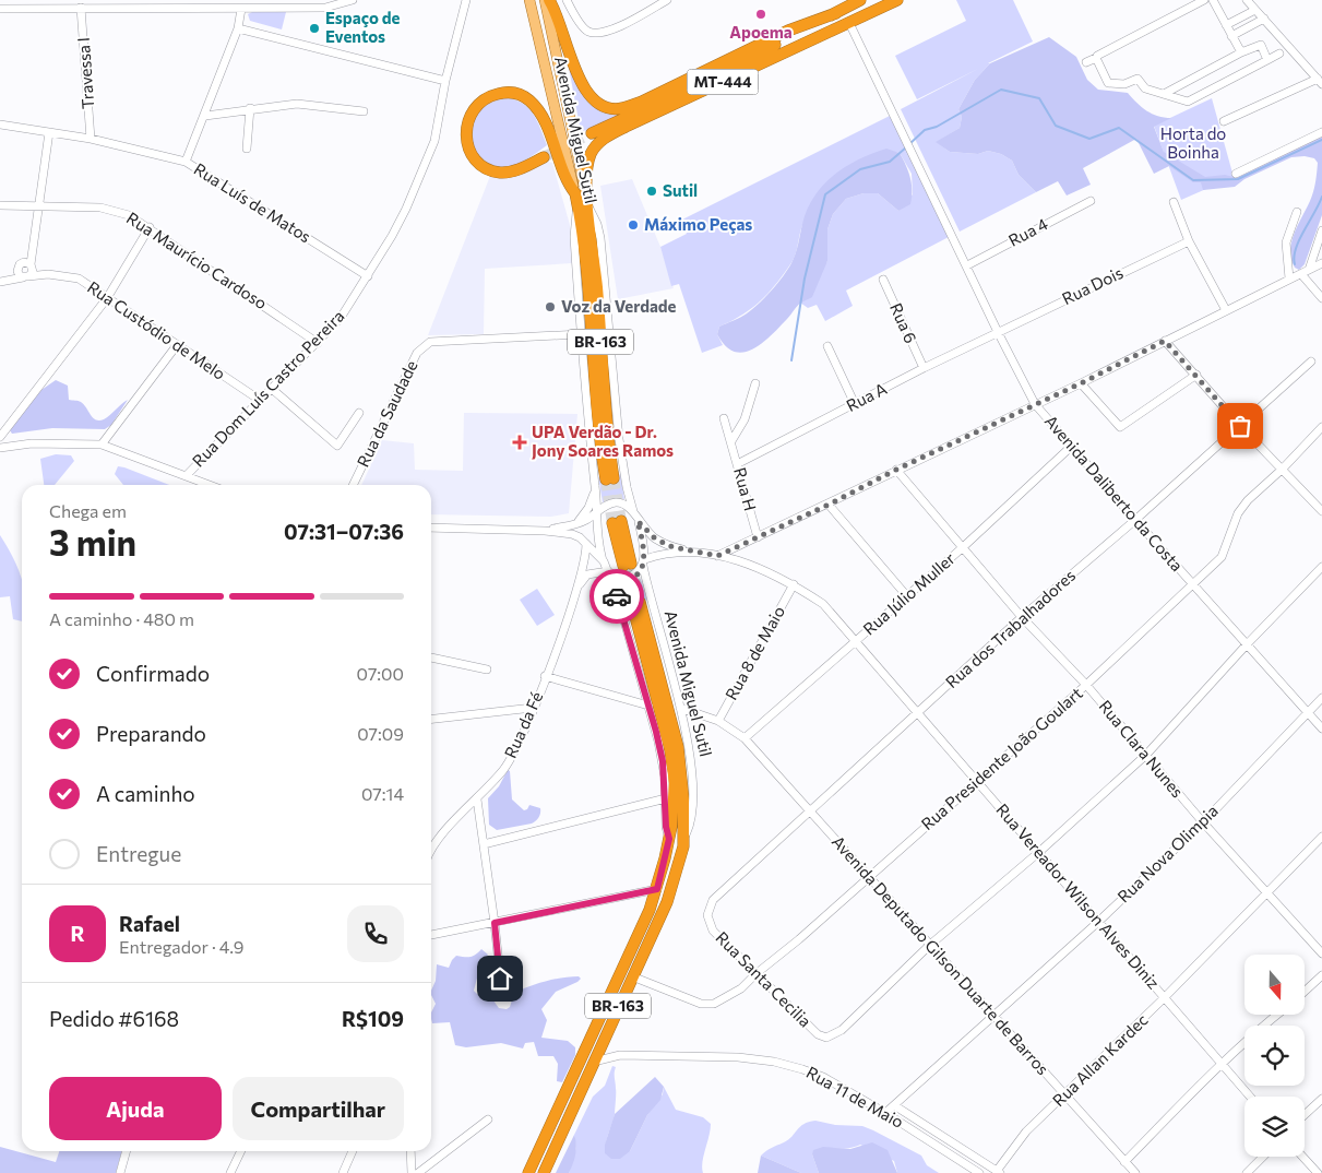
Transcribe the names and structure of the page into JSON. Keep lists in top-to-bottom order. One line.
{"streets":{"highway":["MT-444","Avenida Miguel Sutil","BR-163"],"street":["Travessa I","Rua Luís de Matos","Rua 4","Rua Maurício Cardoso","Rua Dois","Rua 6","Rua Custódio de Melo","Rua Dom Luís Castro Pereira","Rua A","Rua da Saudade","Rua H","Avenida Daliberto da Costa","Rua Júlio Muller","Rua dos Trabalhadores","Rua 8 de Maio","Rua da Fé","Rua Clara Nunes","Rua Presidente João Goulart","Rua Nova Olimpia","Rua Vereador Wilson Alves Diniz","Avenida Deputado Gilson Duarte de Barros","Rua Santa Cecilia","Rua Allan Kardec","Rua 11 de Maio"]},"crossings":[["Travessa I","Rua Luís de Matos"],["MT-444","Avenida Miguel Sutil"],["MT-444","BR-163"],["MT-444","Avenida Daliberto da Costa"],["Avenida Miguel Sutil","BR-163"],["Avenida Miguel Sutil","Rua da Saudade"],["Avenida Miguel Sutil","Rua Presidente João Goulart"],["Avenida Miguel Sutil","Avenida Deputado Gilson Duarte de Barros"],["Avenida Miguel Sutil","Rua 11 de Maio"],["Rua Luís de Matos","Rua Dom Luís Castro Pereira"],["Rua 4","Avenida Daliberto da Costa"],["Rua Maurício Cardoso","Rua Dom Luís Castro Pereira"],["Rua Dois","Rua A"],["Rua Dois","Avenida Daliberto da Costa"],["Rua 6","Rua A"],["Rua Custódio de Melo","Rua Dom Luís Castro Pereira"],["Rua A","Rua H"],["Rua A","Avenida Daliberto da Costa"],["Avenida Daliberto da Costa","Rua Júlio Muller"],["Avenida Daliberto da Costa","Rua dos Trabalhadores"],["Avenida Daliberto da Costa","Rua Presidente João Goulart"],["Avenida Daliberto da Costa","Rua Nova Olimpia"],["Rua Júlio Muller","Rua Clara Nunes"],["Rua Júlio Muller","Rua Vereador Wilson Alves Diniz"],["Rua Júlio Muller","Avenida Deputado Gilson Duarte de Barros"],["Rua dos Trabalhadores","Rua Clara Nunes"],["Rua dos Trabalhadores","Rua Vereador Wilson Alves Diniz"],["Rua dos Trabalhadores","Avenida Deputado Gilson Duarte de Barros"],["Rua dos Trabalhadores","Rua Santa Cecilia"],["Rua 8 de Maio","Rua Vereador Wilson Alves Diniz"],["Rua 8 de Maio","Avenida Deputado Gilson Duarte de Barros"],["Rua Clara Nunes","Rua Presidente João Goulart"],["Rua Clara Nunes","Rua Nova Olimpia"],["Rua Clara Nunes","Rua Allan Kardec"],["Rua Presidente João Goulart","Rua Vereador Wilson Alves Diniz"],["Rua Presidente João Goulart","Avenida Deputado Gilson Duarte de Barros"],["Rua Presidente João Goulart","Rua Santa Cecilia"],["Rua Nova Olimpia","Rua Vereador Wilson Alves Diniz"],["Rua Nova Olimpia","Avenida Deputado Gilson Duarte de Barros"],["Rua Nova Olimpia","Rua 11 de Maio"],["Rua Vereador Wilson Alves Diniz","Rua Allan Kardec"],["Avenida Deputado Gilson Duarte de Barros","Rua Santa Cecilia"],["Avenida Deputado Gilson Duarte de Barros","Rua Allan Kardec"],["Rua Allan Kardec","Rua 11 de Maio"]],"parks":["Horta do Boinha"],"places":{"other":["Apoema","Espaço de Eventos","Sutil","Máximo Peças","Voz da Verdade"],"health":["UPA Verdão - Dr. Jony Soares Ramos"]},"north":"bottom","page":{"heading":["3 min","Chega em","07:31–07:36"],"panel":["Rafael","Entregador · 4.9","Pedido #6168","R$109"],"bar":"A caminho · 480 m","list":[["Confirmado","07:00"],["Preparando","07:09"],["A caminho","07:14"],"Entregue"],"round":"R","buttons":["Ajuda","Compartilhar"]}}
